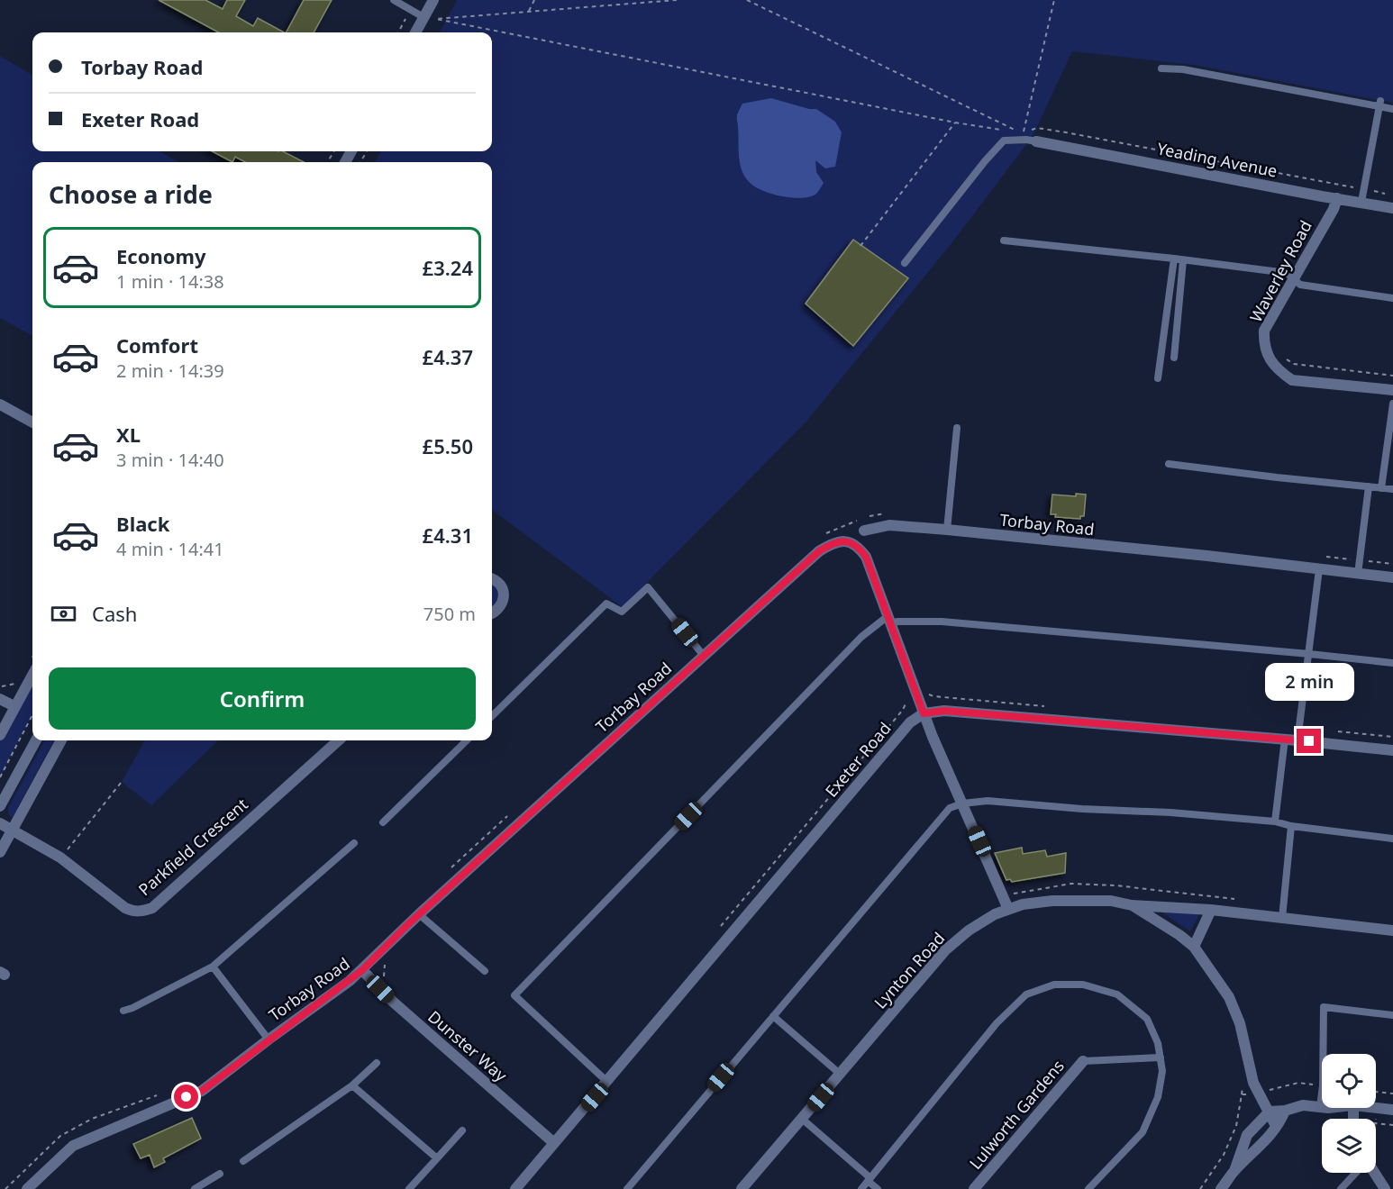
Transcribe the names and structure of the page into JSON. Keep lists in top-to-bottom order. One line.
{"streets":{"street":["Yeading Avenue","Waverley Road","Torbay Road","Exeter Road","Parkfield Crescent","Lynton Road","Dunster Way","Lulworth Gardens"]},"crossings":[["Yeading Avenue","Waverley Road"],["Torbay Road","Dunster Way"],["Exeter Road","Dunster Way"]],"page":{"banner":["Torbay Road","Exeter Road"],"heading":"Choose a ride","list":[{"name":"Economy","note":"1 min · 14:38","value":"£3.24"},{"name":"Comfort","note":"2 min · 14:39","value":"£4.37"},{"name":"XL","note":"3 min · 14:40","value":"£5.50"},{"name":"Black","note":"4 min · 14:41","value":"£4.31"}],"pay":["Cash","750 m"],"buttons":"Confirm","bubble":"2 min"}}
